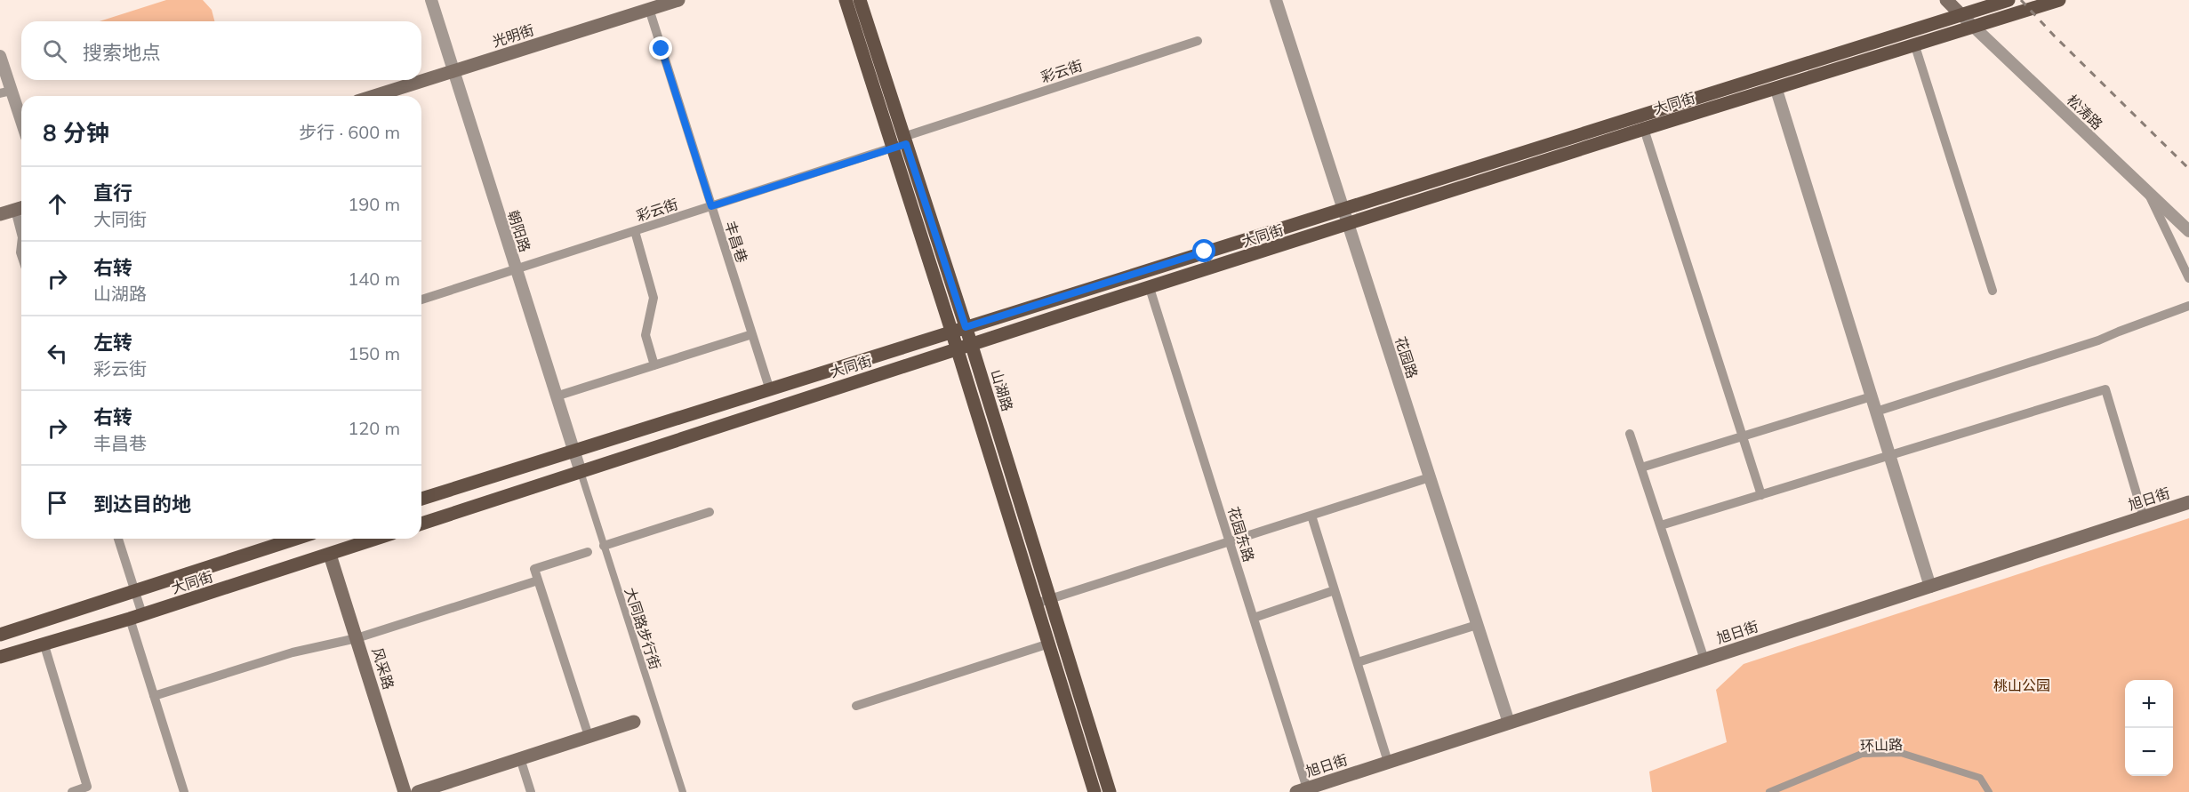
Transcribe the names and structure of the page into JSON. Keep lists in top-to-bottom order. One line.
{"streets":{"main road":["光明街","大同街","山湖路","旭日街","风采路"],"street":["彩云街","松涛路","朝阳路","丰昌巷","花园路","花园东路","大同路步行街","环山路"]},"crossings":[["光明街","朝阳路"],["光明街","丰昌巷"],["彩云街","朝阳路"],["彩云街","丰昌巷"],["彩云街","山湖路"],["大同街","松涛路"],["大同街","朝阳路"],["大同街","丰昌巷"],["大同街","花园路"],["大同街","山湖路"],["大同街","花园东路"],["大同街","大同路步行街"],["大同街","风采路"],["朝阳路","大同路步行街"],["花园路","旭日街"],["旭日街","花园东路"]],"parks":["桃山公园"],"page":{"search":"搜索地点","heading":["8 分钟","步行 · 600 m"],"list":[["直行","大同街","190 m"],["右转","山湖路","140 m"],["左转","彩云街","150 m"],["右转","丰昌巷","120 m"],"到达目的地"],"map_buttons":["+","−"]}}
